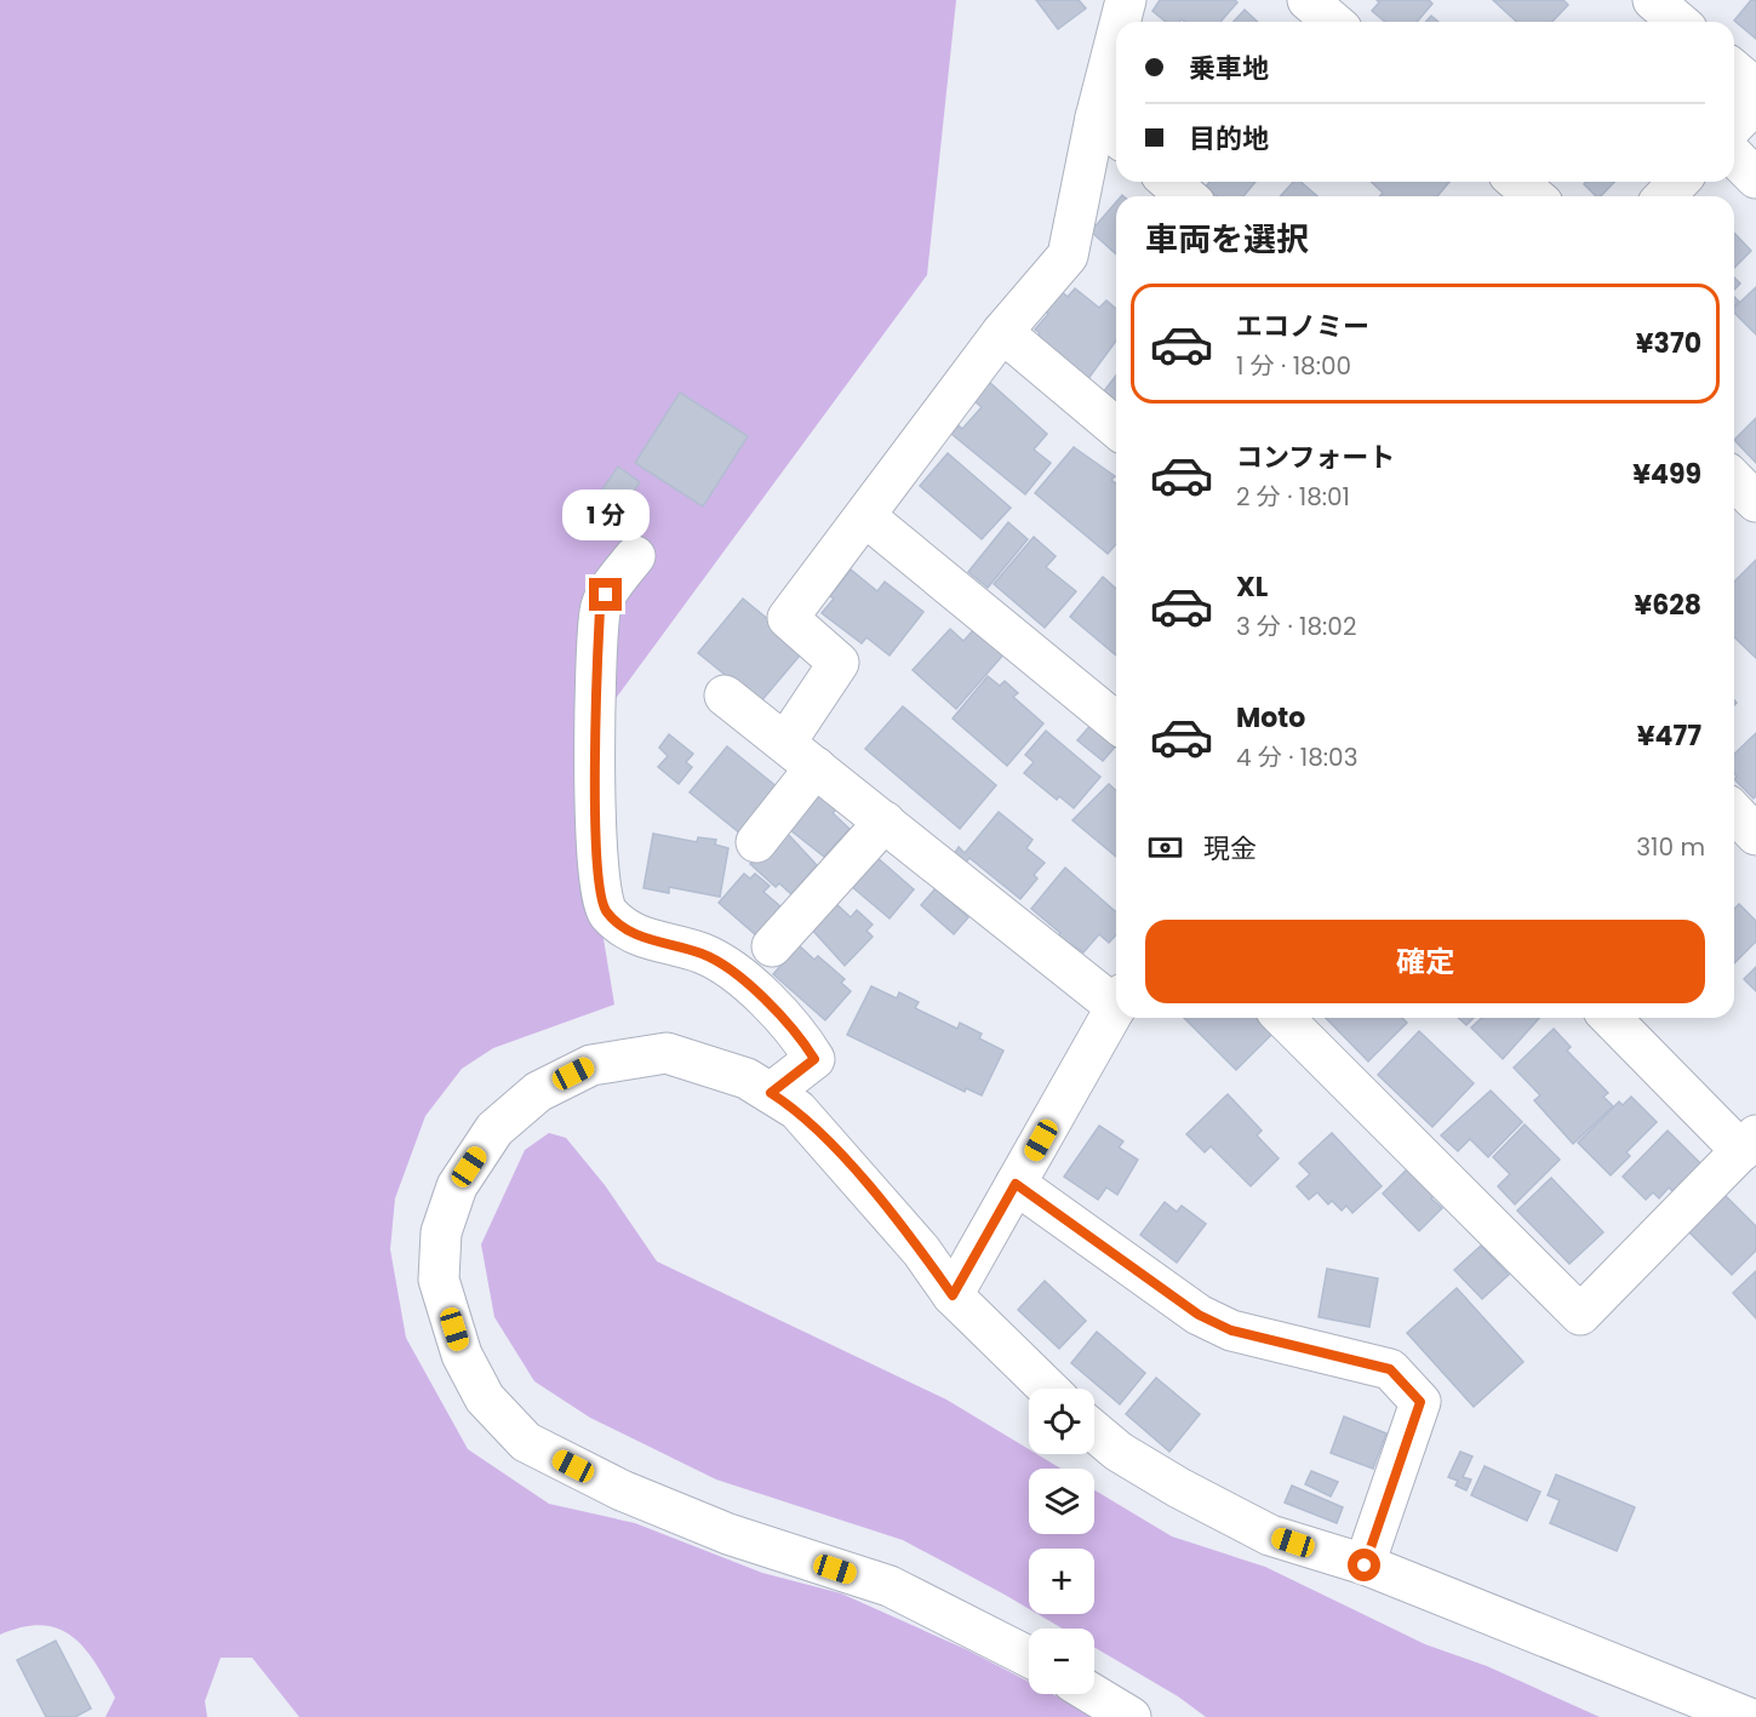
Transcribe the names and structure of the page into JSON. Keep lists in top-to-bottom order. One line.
{"page":{"banner":["乗車地","目的地"],"heading":"車両を選択","list":[{"name":"エコノミー","note":"1 分 · 18:00","value":"¥370"},{"name":"コンフォート","note":"2 分 · 18:01","value":"¥499"},{"name":"XL","note":"3 分 · 18:02","value":"¥628"},{"name":"Moto","note":"4 分 · 18:03","value":"¥477"}],"bubble":"1 分","pay":["現金","310 m"],"buttons":"確定","map_buttons":["+","−"]}}
